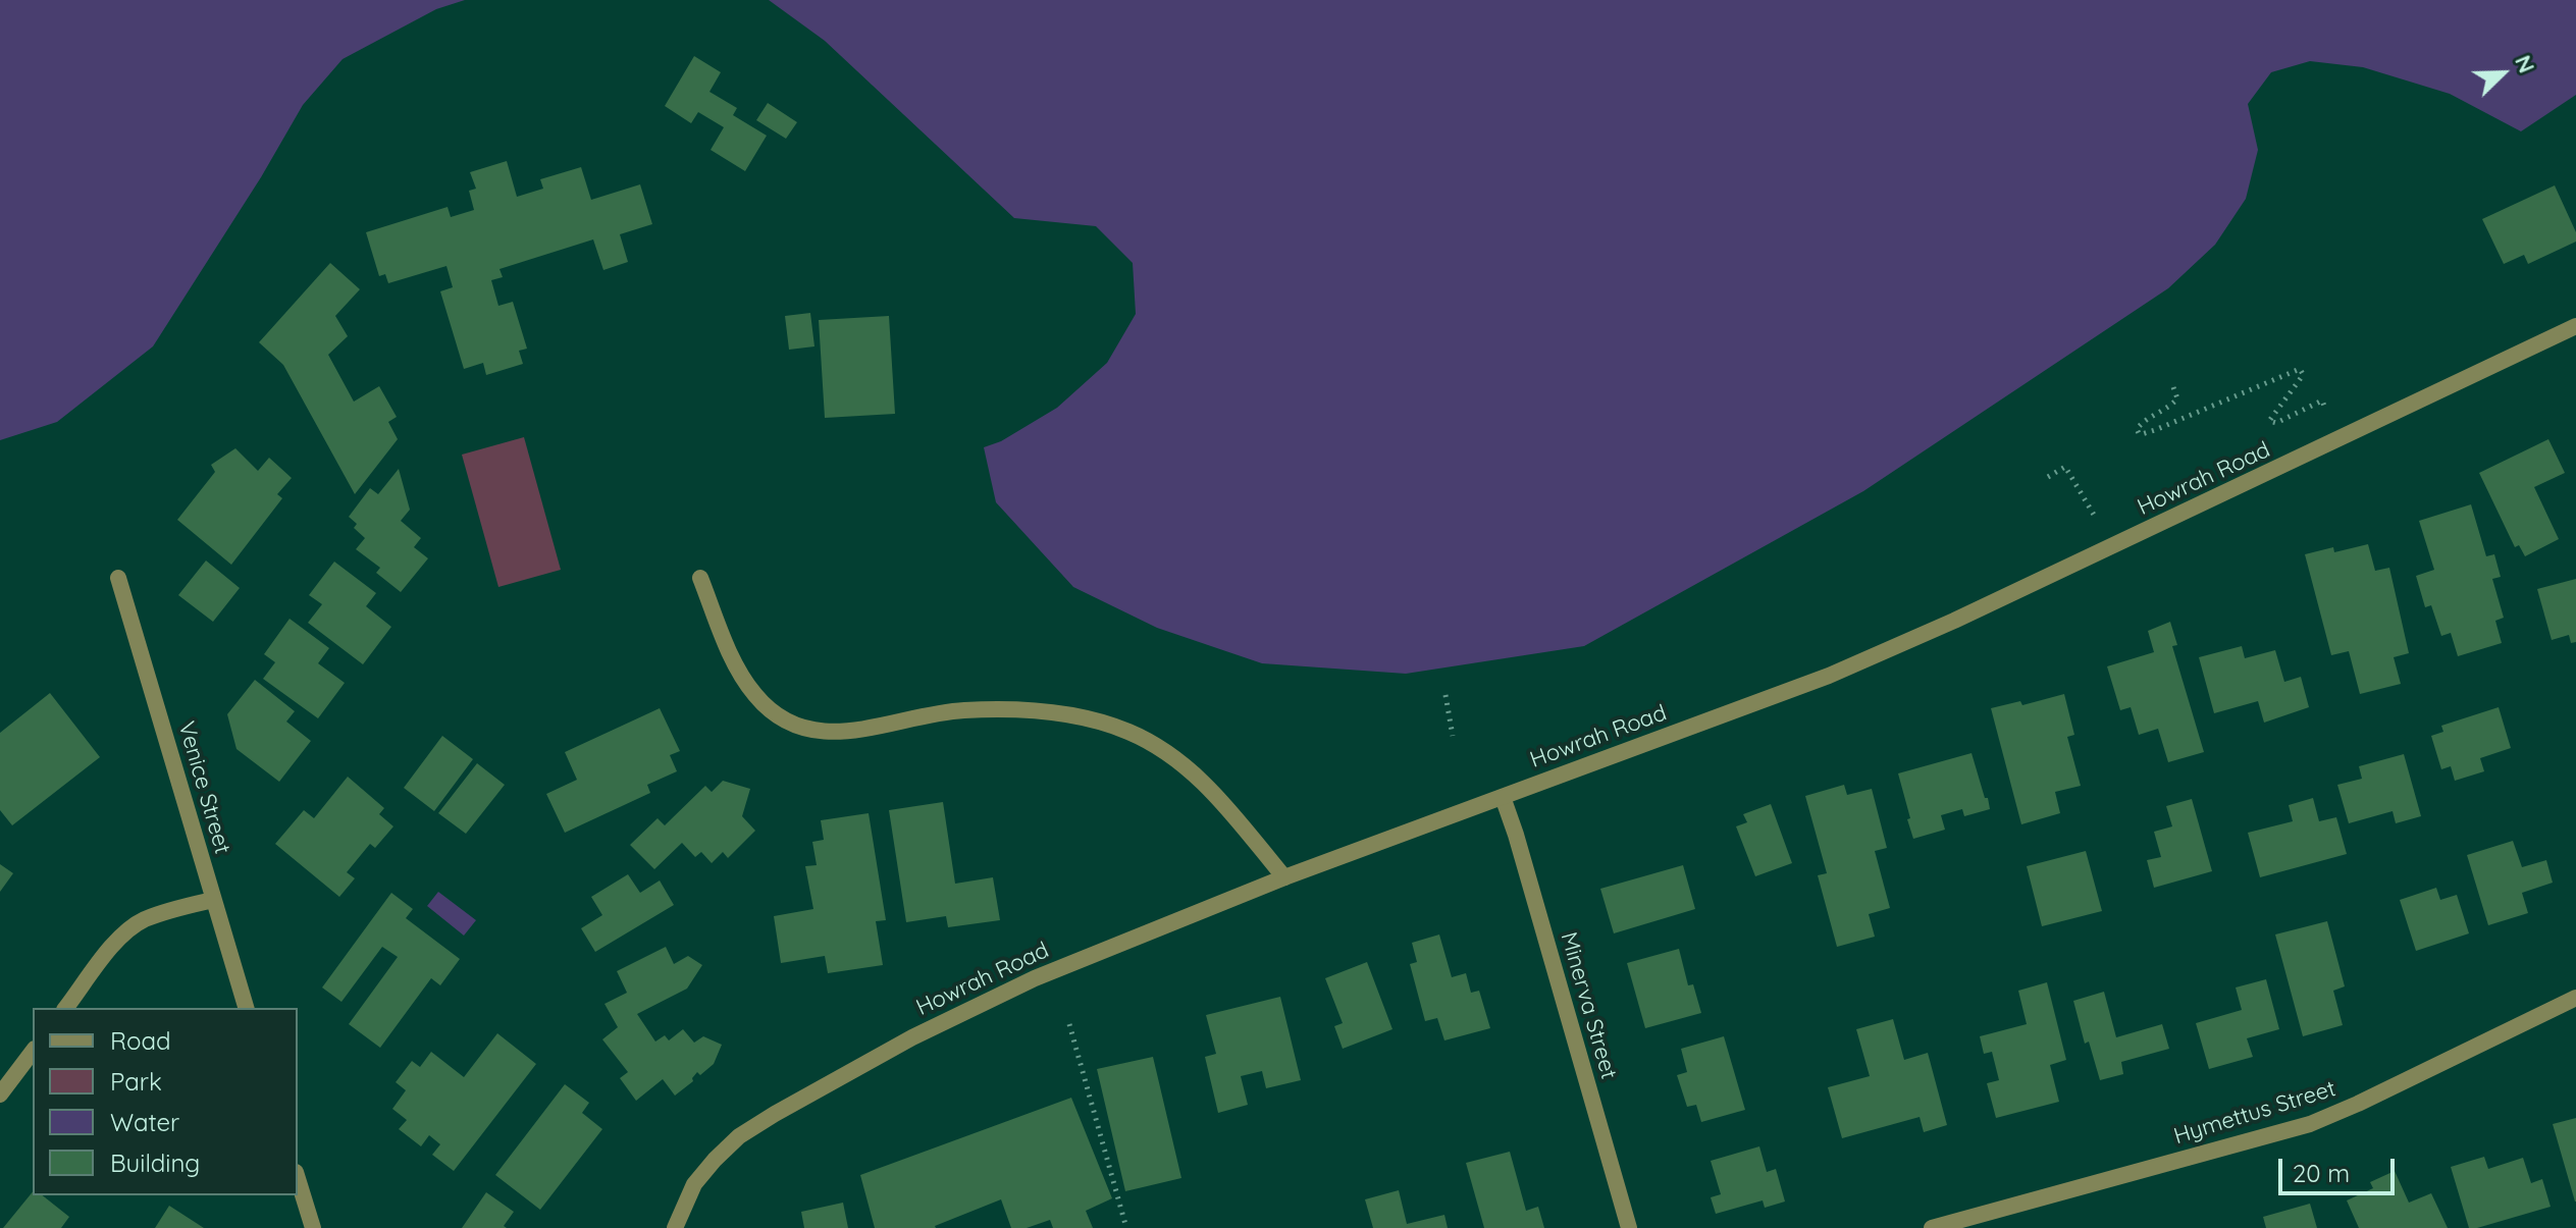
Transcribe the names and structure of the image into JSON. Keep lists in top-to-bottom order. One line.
{"streets":{"street":["Howrah Road","Venice Street","Minerva Street","Hymettus Street"]},"crossings":[["Howrah Road","Minerva Street"]],"legend":["Road","Park","Water","Building"],"scale_bar":"20 m","north":"top right"}
